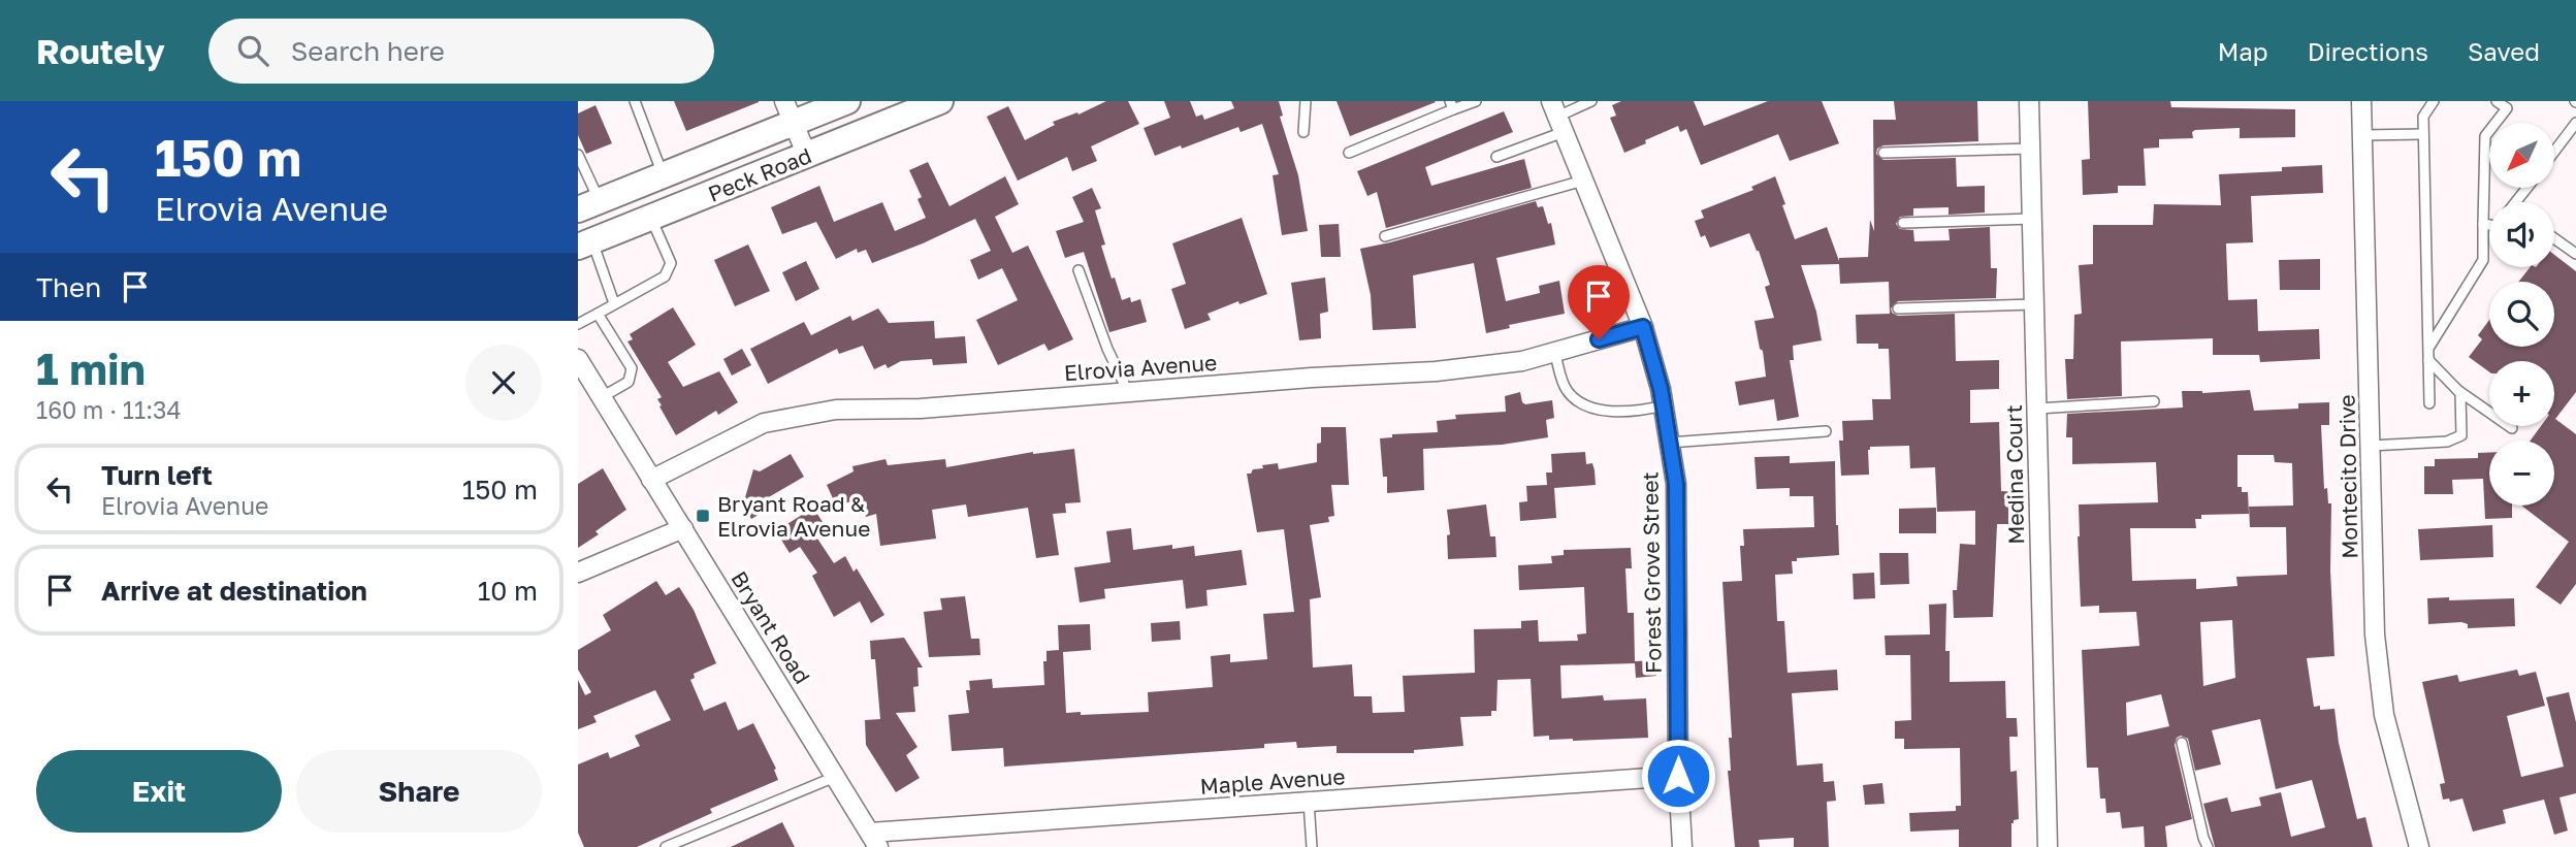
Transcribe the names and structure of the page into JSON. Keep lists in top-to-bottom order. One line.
{"streets":{"main road":["Peck Road"],"street":["Elrovia Avenue","Medina Court","Montecito Drive","Forest Grove Street","Bryant Road","Maple Avenue"]},"crossings":[["Elrovia Avenue","Forest Grove Street"],["Elrovia Avenue","Bryant Road"],["Forest Grove Street","Maple Avenue"],["Bryant Road","Maple Avenue"]],"places":{"transit":["Bryant Road & Elrovia Avenue"]},"north":"bottom left","page":{"header":"Routely","search":"Search here","nav":["Map","Directions","Saved"],"turn":["150 m","Elrovia Avenue"],"map_buttons":["+","−"],"then":"Then","heading":["1 min","160 m · 11:34"],"list":[{"name":"Turn left","note":"Elrovia Avenue","value":"150 m"},{"name":"Arrive at destination","value":"10 m"}],"buttons":["Exit","Share"]}}
